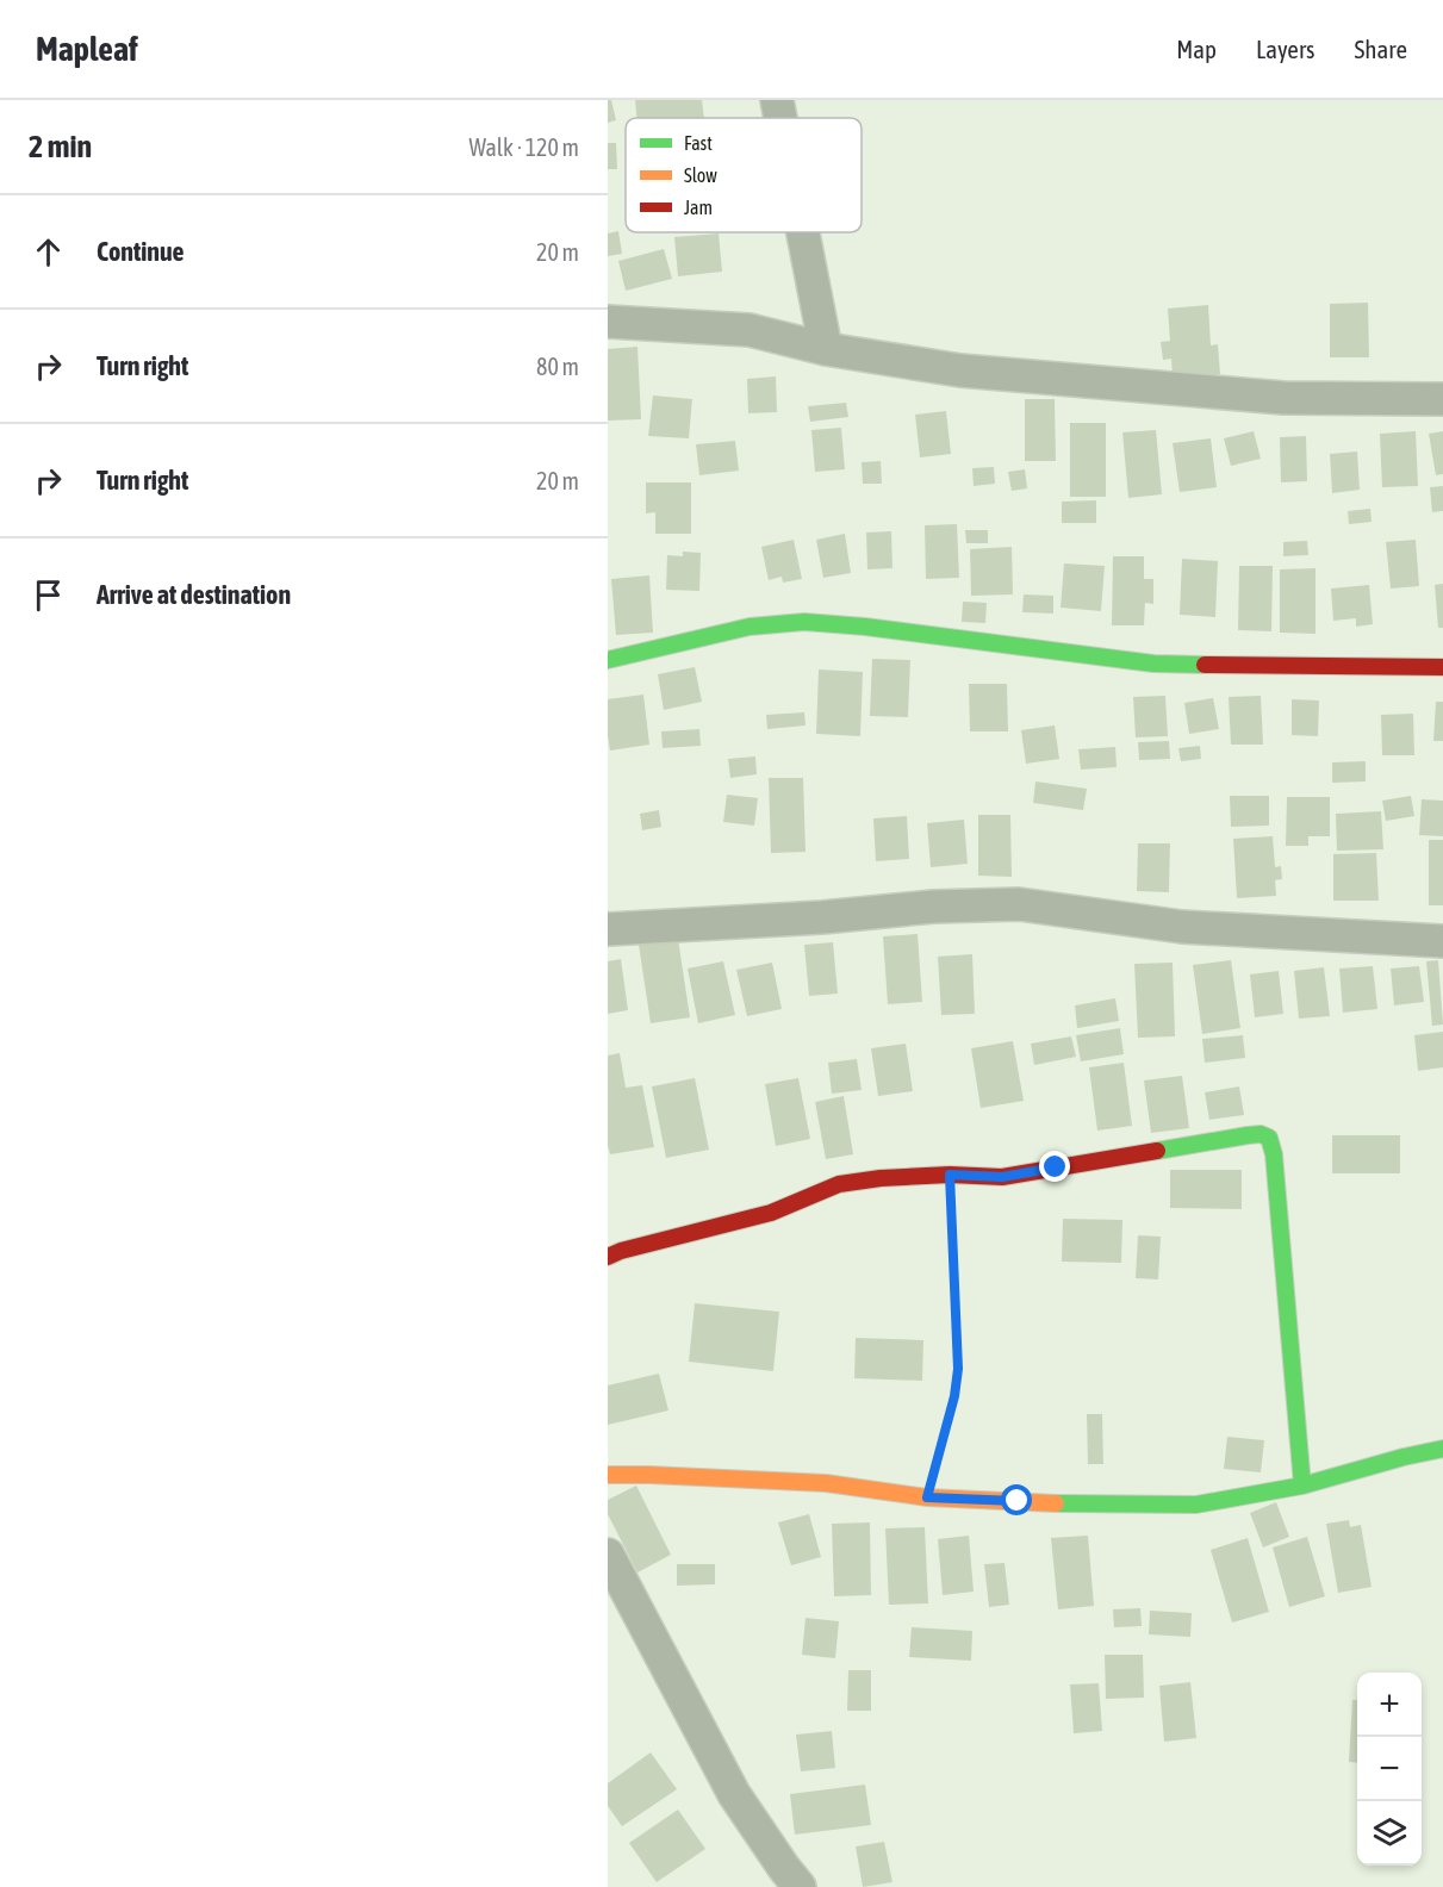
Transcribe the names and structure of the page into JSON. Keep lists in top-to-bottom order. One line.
{"legend":["Fast","Slow","Jam"],"page":{"header":"Mapleaf","nav":["Map","Layers","Share"],"heading":["2 min","Walk · 120 m"],"list":[["Continue","20 m"],["Turn right","80 m"],["Turn right","20 m"],"Arrive at destination"],"map_buttons":["+","−"]}}
